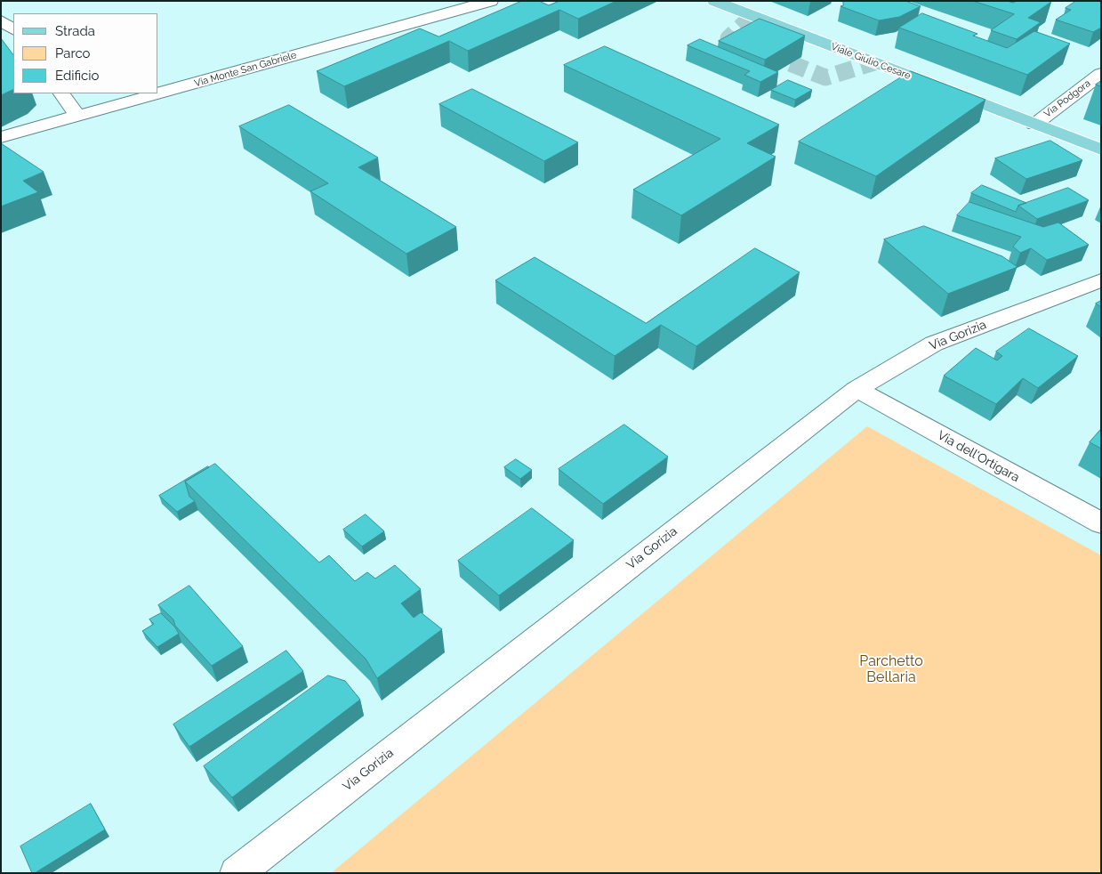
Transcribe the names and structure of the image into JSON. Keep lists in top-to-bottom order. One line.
{"streets":{"main road":["Viale Giulio Cesare"],"street":["Via Monte San Gabriele","Via Podgora","Via Gorizia","Via dell'Ortigara"]},"crossings":[["Viale Giulio Cesare","Via Podgora"],["Via Gorizia","Via dell'Ortigara"]],"parks":["Parchetto Bellaria"],"legend":["Strada","Parco","Edificio"]}
